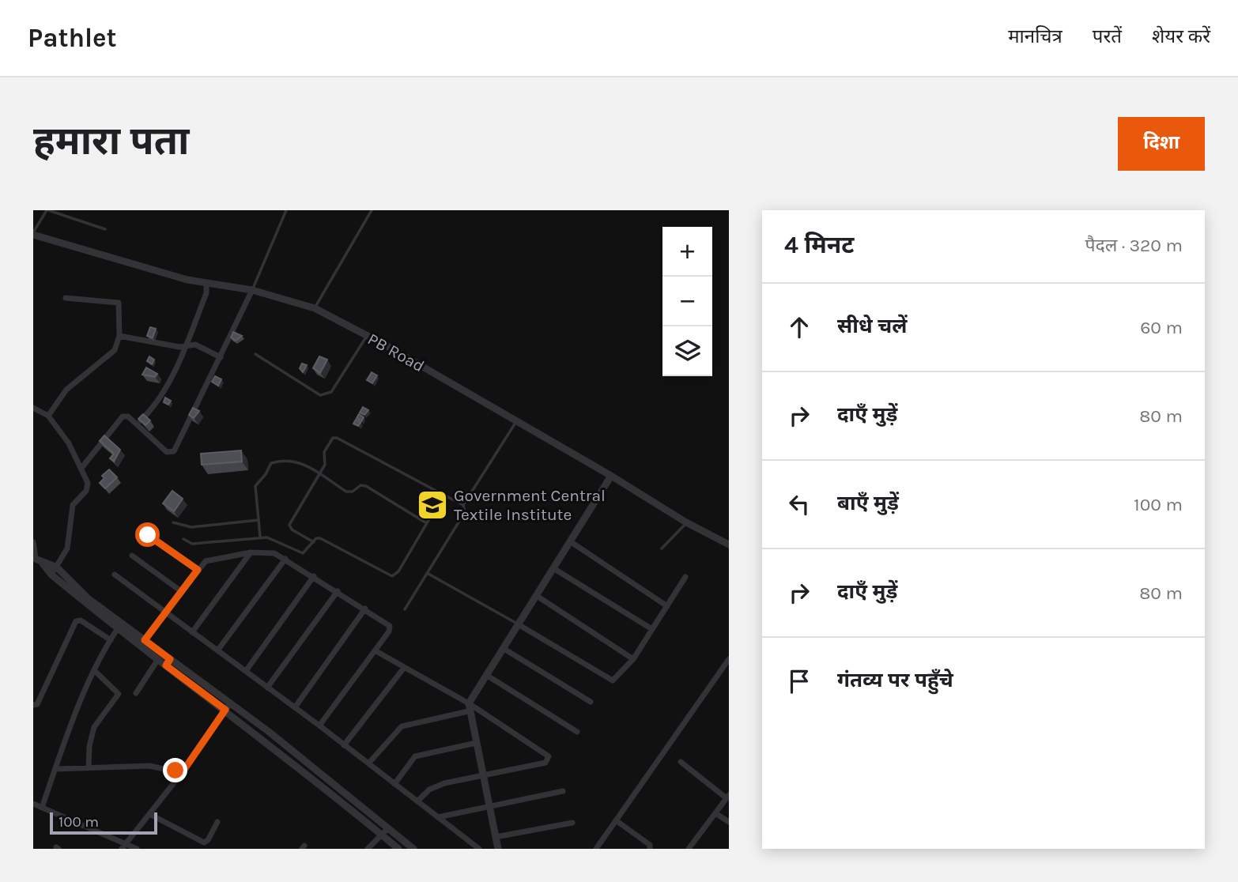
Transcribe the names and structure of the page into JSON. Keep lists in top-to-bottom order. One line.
{"streets":{"street":["PB Road"]},"places":{"school or university":["Government Central Textile Institute"]},"scale_bar":"100 m","page":{"header":"Pathlet","nav":["मानचित्र","परतें","शेयर करें"],"buttons":"दिशा","title":"हमारा पता","heading":["4 मिनट","पैदल · 320 m"],"map_buttons":["+","−"],"list":[["सीधे चलें","60 m"],["दाएँ मुड़ें","80 m"],["बाएँ मुड़ें","100 m"],["दाएँ मुड़ें","80 m"],"गंतव्य पर पहुँचे"],"scale":"100 m"}}
